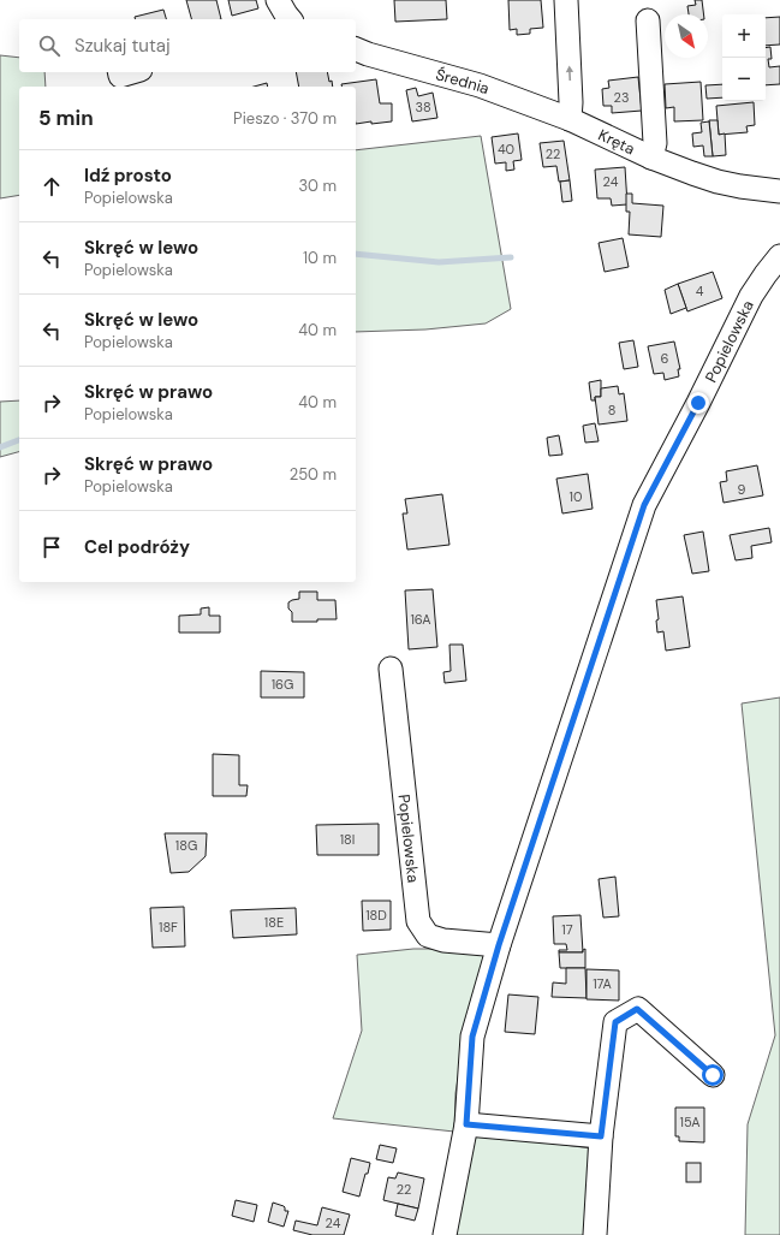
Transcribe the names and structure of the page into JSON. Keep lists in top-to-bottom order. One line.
{"streets":{"street":["Średnia","Kręta","Popielowska"]},"crossings":[["Średnia","Kręta"]],"house_numbers":["23","38","40","22","24","4","6","8","9","10","16A","16G","18I","18G","18D","18E","18F","17","17A","15A","22","24"],"north":"bottom right","page":{"map_buttons":["+","−"],"search":"Szukaj tutaj","heading":["5 min","Pieszo · 370 m"],"list":[["Idź prosto","Popielowska","30 m"],["Skręć w lewo","Popielowska","10 m"],["Skręć w lewo","Popielowska","40 m"],["Skręć w prawo","Popielowska","40 m"],["Skręć w prawo","Popielowska","250 m"],"Cel podróży"]}}
